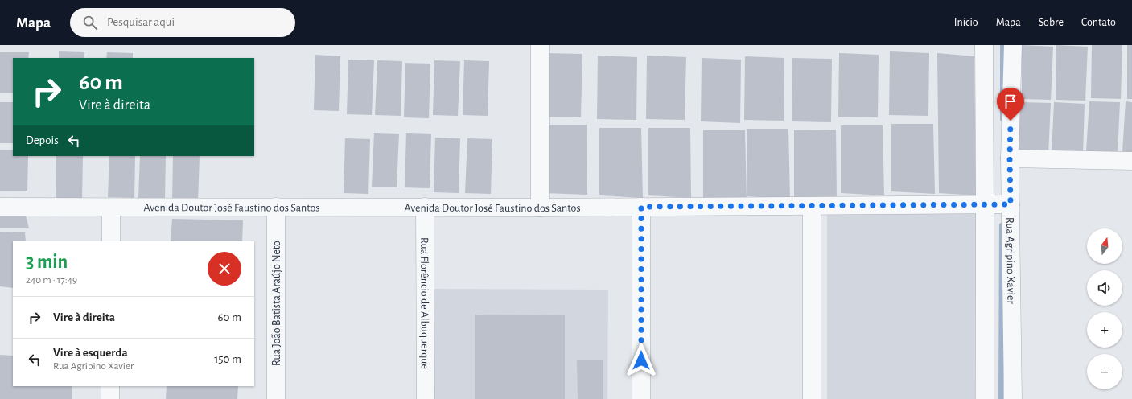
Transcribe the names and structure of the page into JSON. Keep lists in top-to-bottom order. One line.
{"streets":{"street":["Avenida Doutor José Faustino dos Santos","Rua Agripino Xavier","Rua João Batista Araújo Neto","Rua Florêncio de Albuquerque"]},"crossings":[["Avenida Doutor José Faustino dos Santos","Rua Agripino Xavier"],["Avenida Doutor José Faustino dos Santos","Rua João Batista Araújo Neto"],["Avenida Doutor José Faustino dos Santos","Rua Florêncio de Albuquerque"]],"north":"top","page":{"header":"Mapa","search":"Pesquisar aqui","nav":["Início","Mapa","Sobre","Contato"],"turn":["60 m","Vire à direita"],"then":"Depois","map_buttons":["+","−"],"heading":["3 min","240 m · 17:49"],"list":[{"name":"Vire à direita","value":"60 m"},{"name":"Vire à esquerda","note":"Rua Agripino Xavier","value":"150 m"}]}}
